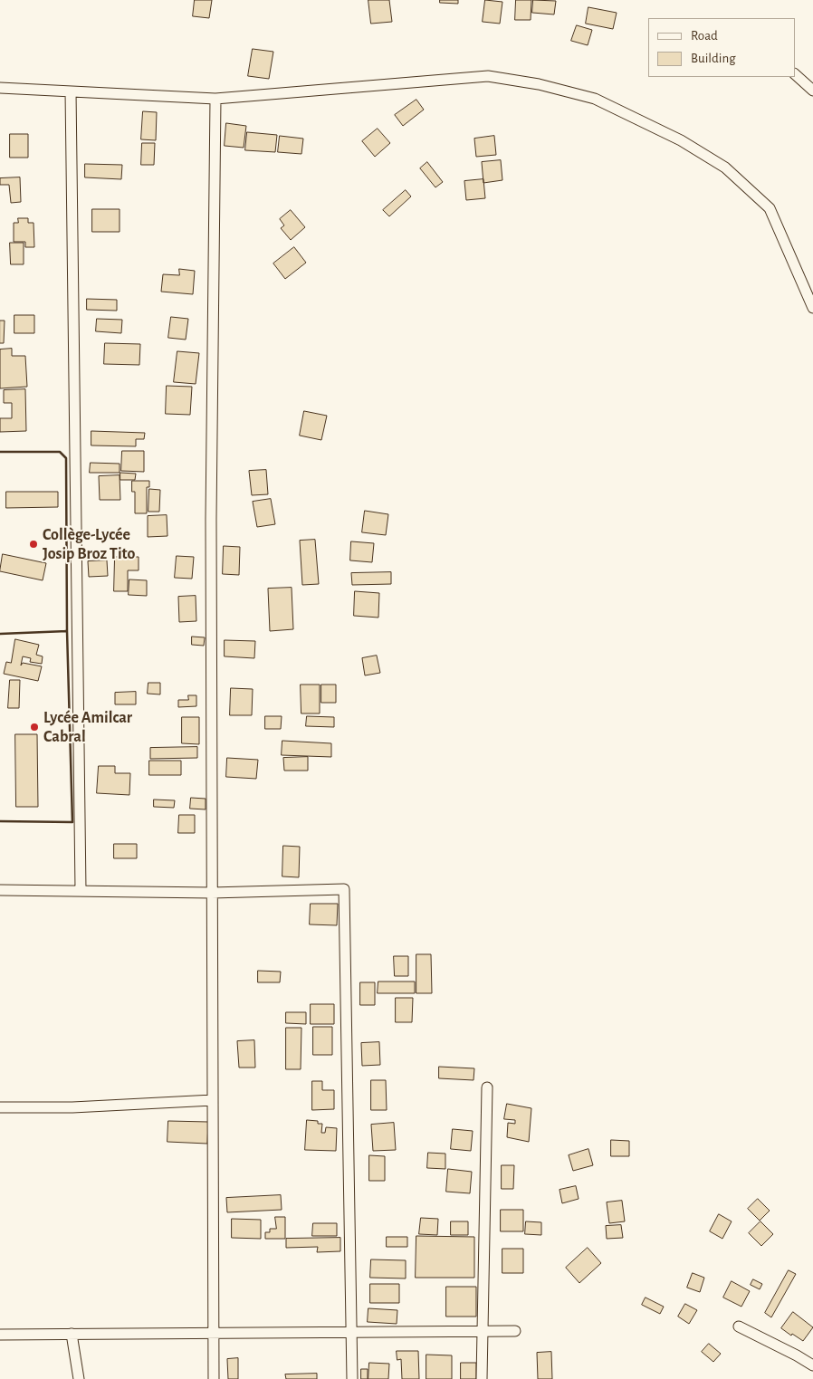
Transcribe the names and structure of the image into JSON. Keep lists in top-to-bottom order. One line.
{"places":["Collège-Lycée Josip Broz Tito","Lycée Amilcar Cabral"],"legend":["Road","Building"]}
